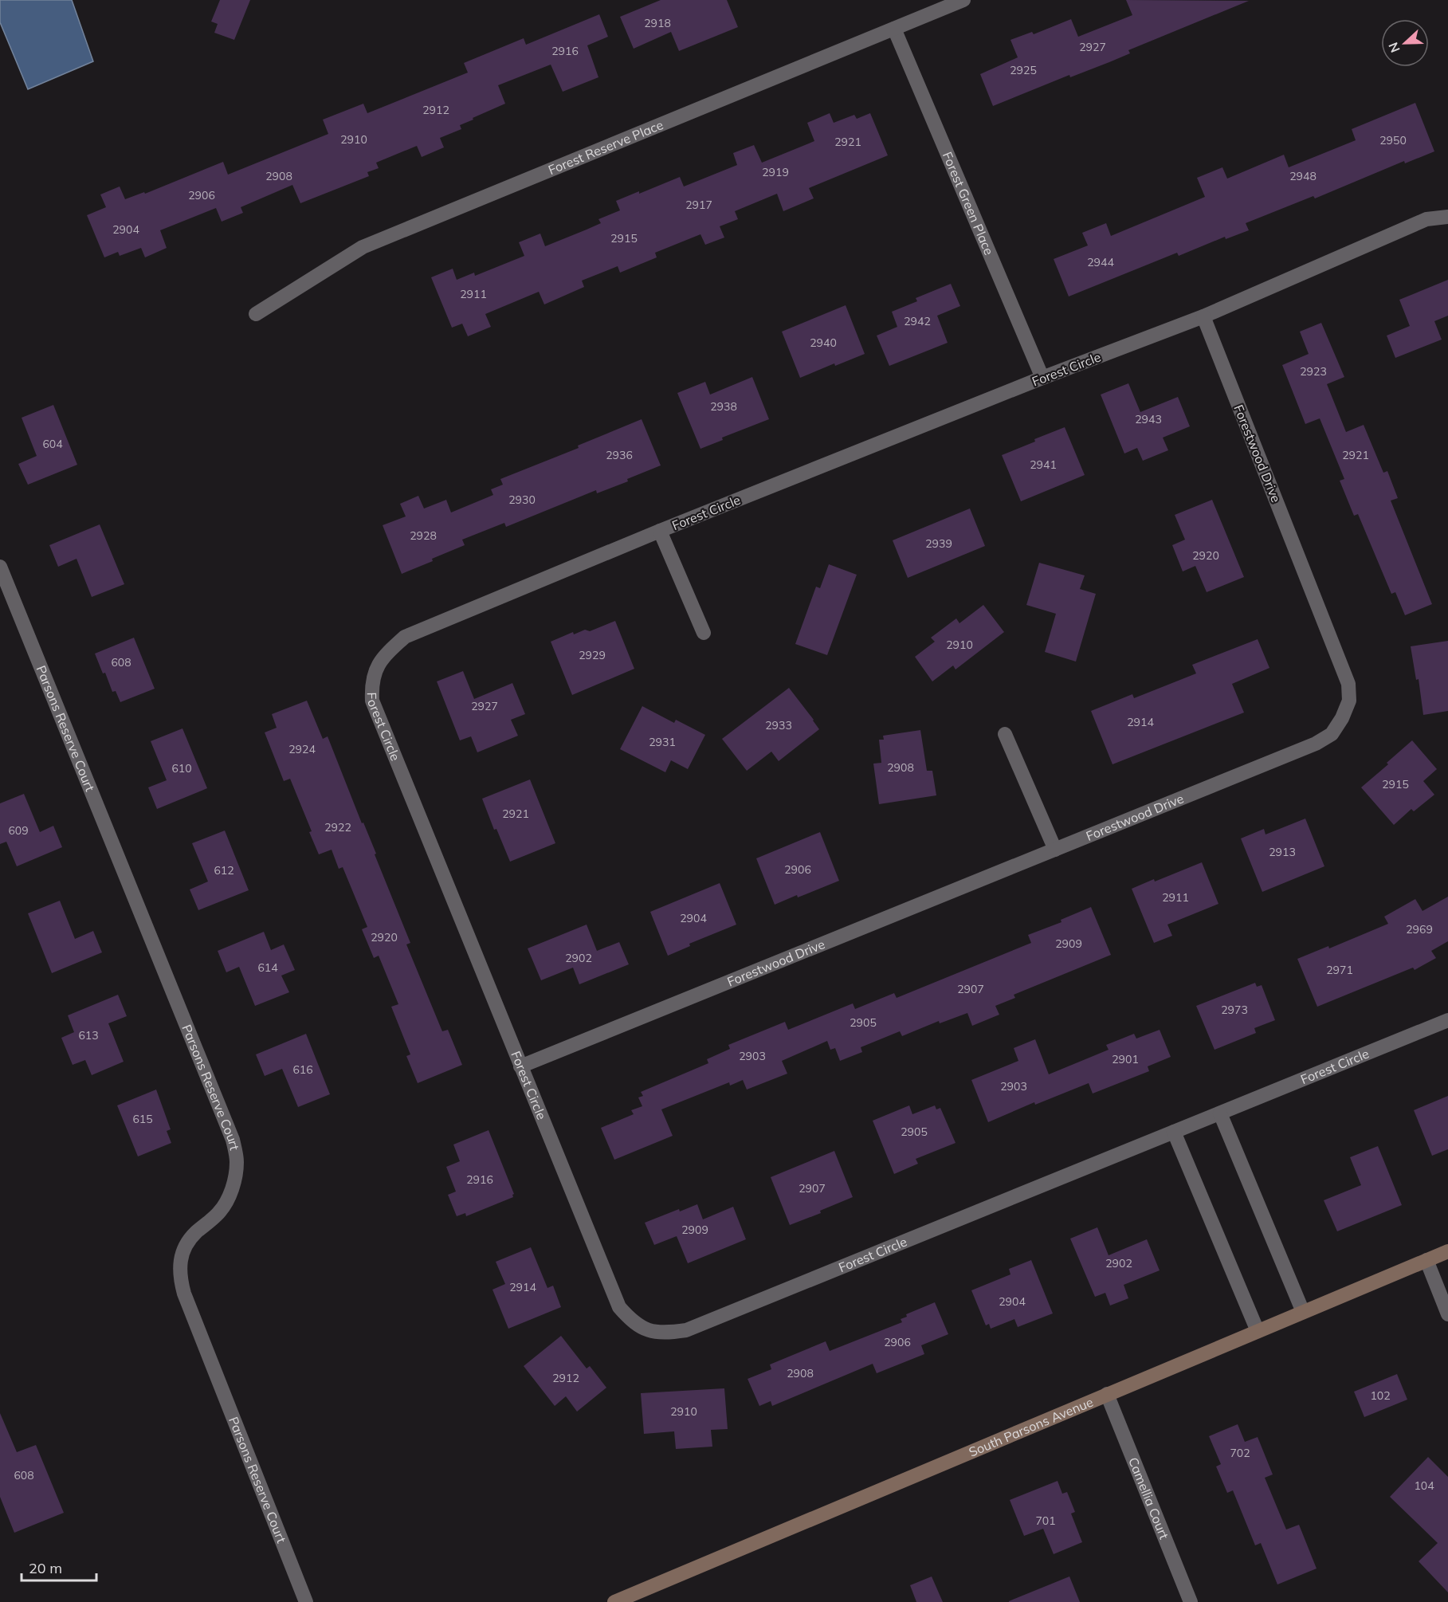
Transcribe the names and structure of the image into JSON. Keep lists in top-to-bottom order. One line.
{"streets":{"main road":["South Parsons Avenue"],"street":["Forest Reserve Place","Forest Green Place","Forest Circle","Forestwood Drive","Parsons Reserve Court","Camellia Court"]},"crossings":[["Forest Reserve Place","Forest Green Place"],["Forest Green Place","Forest Circle"],["Forest Circle","Forestwood Drive"],["South Parsons Avenue","Camellia Court"]],"house_numbers":["2918","2927","2916","2925","2912","2910","2950","2921","2919","2908","2948","2906","2917","2904","2915","2944","2911","2942","2940","2923","2938","2943","604","2936","2921","2941","2930","2928","2939","2920","2910","2929","608","2927","2914","2933","2931","2924","2908","610","2915","2921","2922","609","2913","2906","612","2911","2904","2969","2920","2909","2902","614","2971","2907","2973","2905","613","2903","2901","616","2903","615","2905","2916","2907","2909","2902","2914","2904","2906","2908","2912","102","2910","702","608","104","701"],"scale_bar":"20 m","north":"left"}
